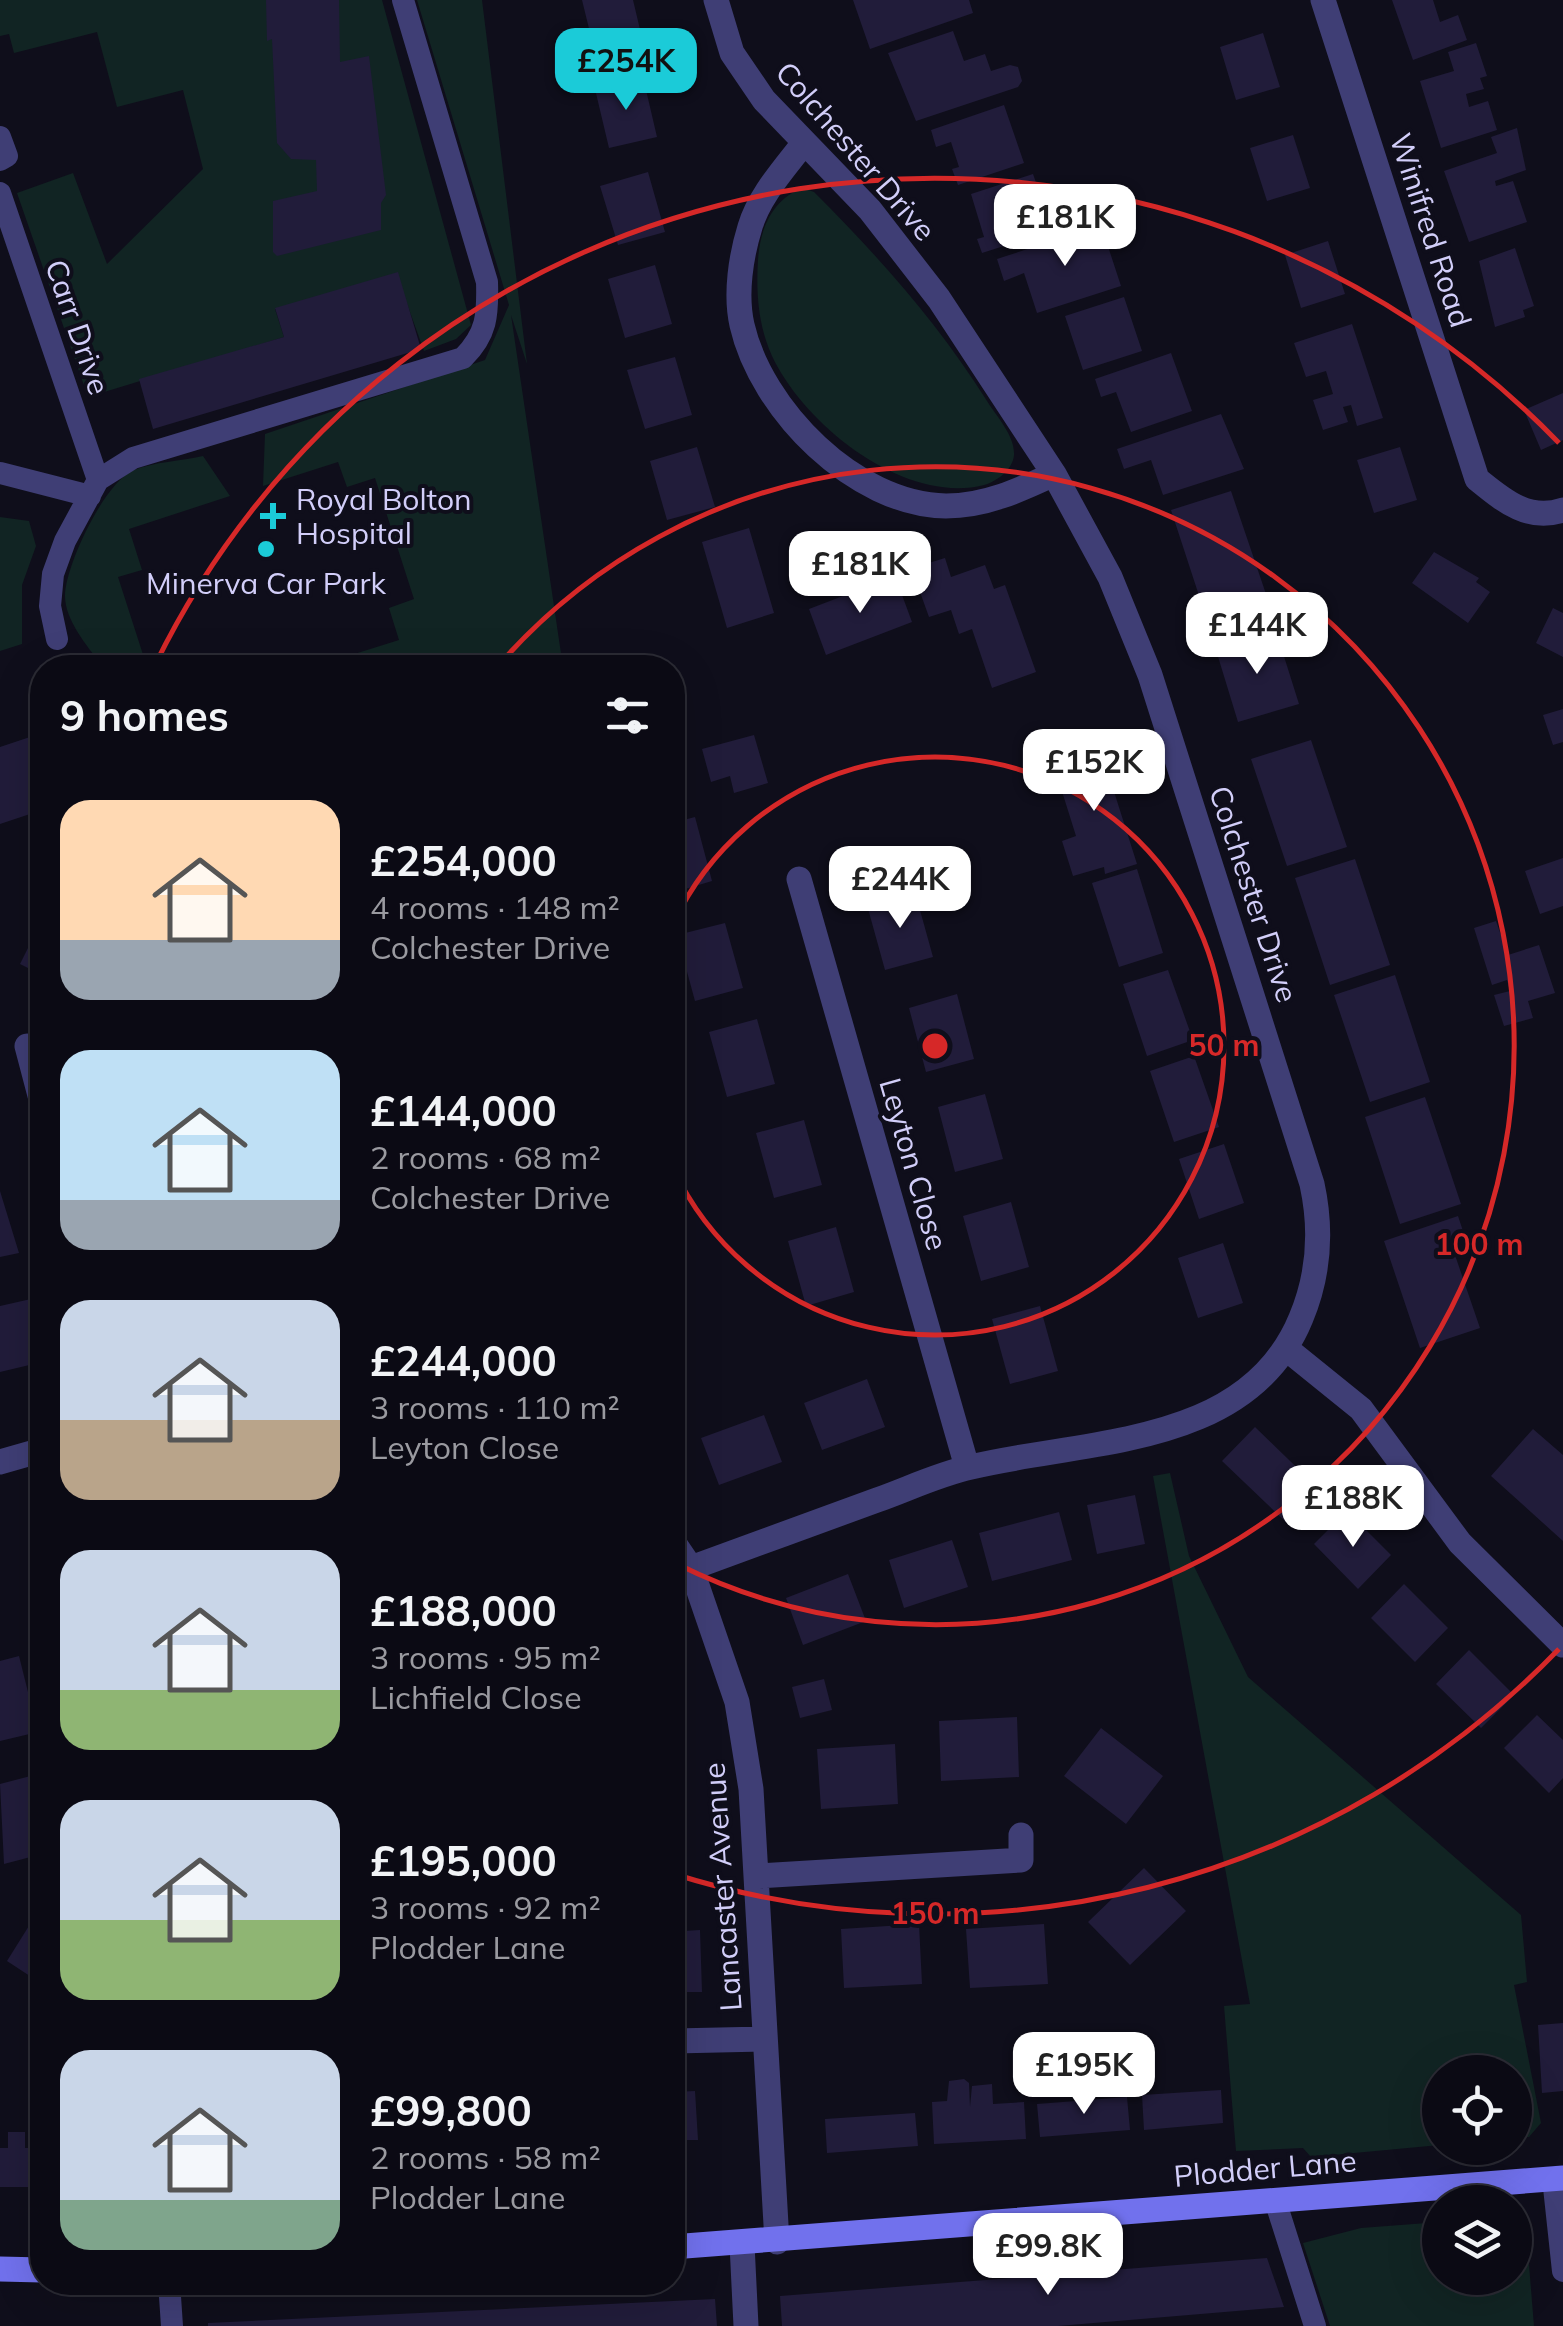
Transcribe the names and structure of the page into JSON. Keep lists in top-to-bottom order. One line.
{"streets":{"main road":["Plodder Lane"],"street":["Colchester Drive","Winifred Road","Leyton Close","Lancaster Avenue"],"lane":["Carr Drive"]},"crossings":[["Colchester Drive","Leyton Close"],["Colchester Drive","Lancaster Avenue"],["Lancaster Avenue","Plodder Lane"]],"places":{"health":["Royal Bolton Hospital"],"other":["Minerva Car Park"]},"page":{"price":["£254K","£181K","£181K","£144K","£152K","£244K","£188K","£195K","£99.8K"],"heading":"9 homes","list":[{"name":"£254,000","note":"4 rooms · 148 m² · Colchester Drive"},{"name":"£144,000","note":"2 rooms · 68 m² · Colchester Drive"},{"name":"£244,000","note":"3 rooms · 110 m² · Leyton Close"},{"name":"£188,000","note":"3 rooms · 95 m² · Lichfield Close"},{"name":"£195,000","note":"3 rooms · 92 m² · Plodder Lane"},{"name":"£99,800","note":"2 rooms · 58 m² · Plodder Lane"}]},"rings":["50 m","100 m","150 m"]}
